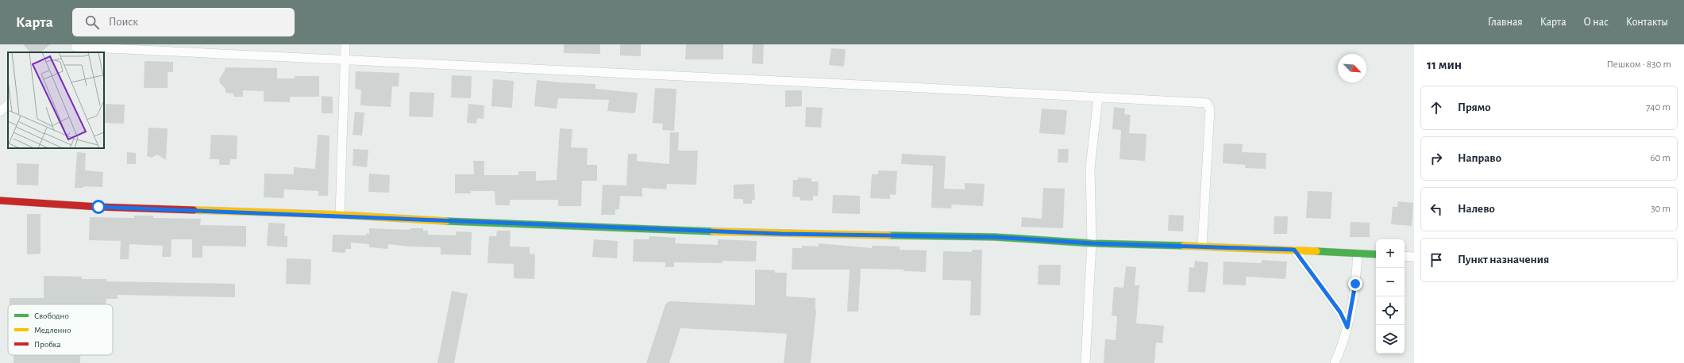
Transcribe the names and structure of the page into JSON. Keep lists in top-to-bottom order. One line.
{"legend":["Свободно","Медленно","Пробка"],"north":"bottom right","page":{"header":"Карта","search":"Поиск","nav":["Главная","Карта","О нас","Контакты"],"heading":["11 мин","Пешком · 830 m"],"list":[["Прямо","740 m"],["Направо","60 m"],["Налево","30 m"],"Пункт назначения"],"map_buttons":["+","−"]}}
